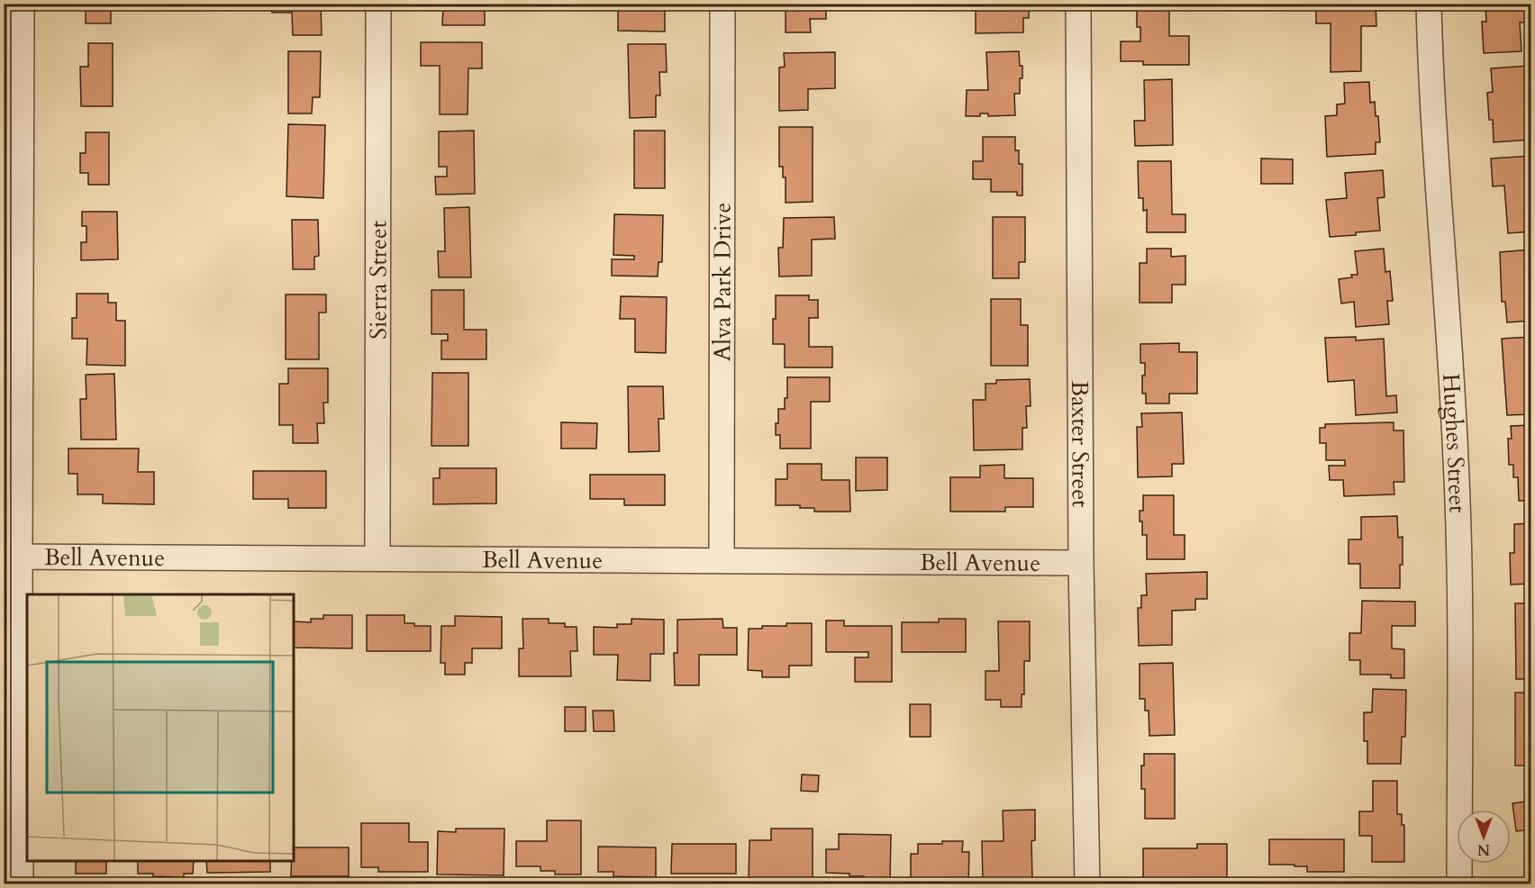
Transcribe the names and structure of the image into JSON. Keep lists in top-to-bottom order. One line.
{"streets":{"street":["Sierra Street","Alva Park Drive","Baxter Street","Hughes Street","Bell Avenue"]},"crossings":[["Sierra Street","Bell Avenue"],["Alva Park Drive","Bell Avenue"],["Baxter Street","Bell Avenue"]],"north":"bottom"}
